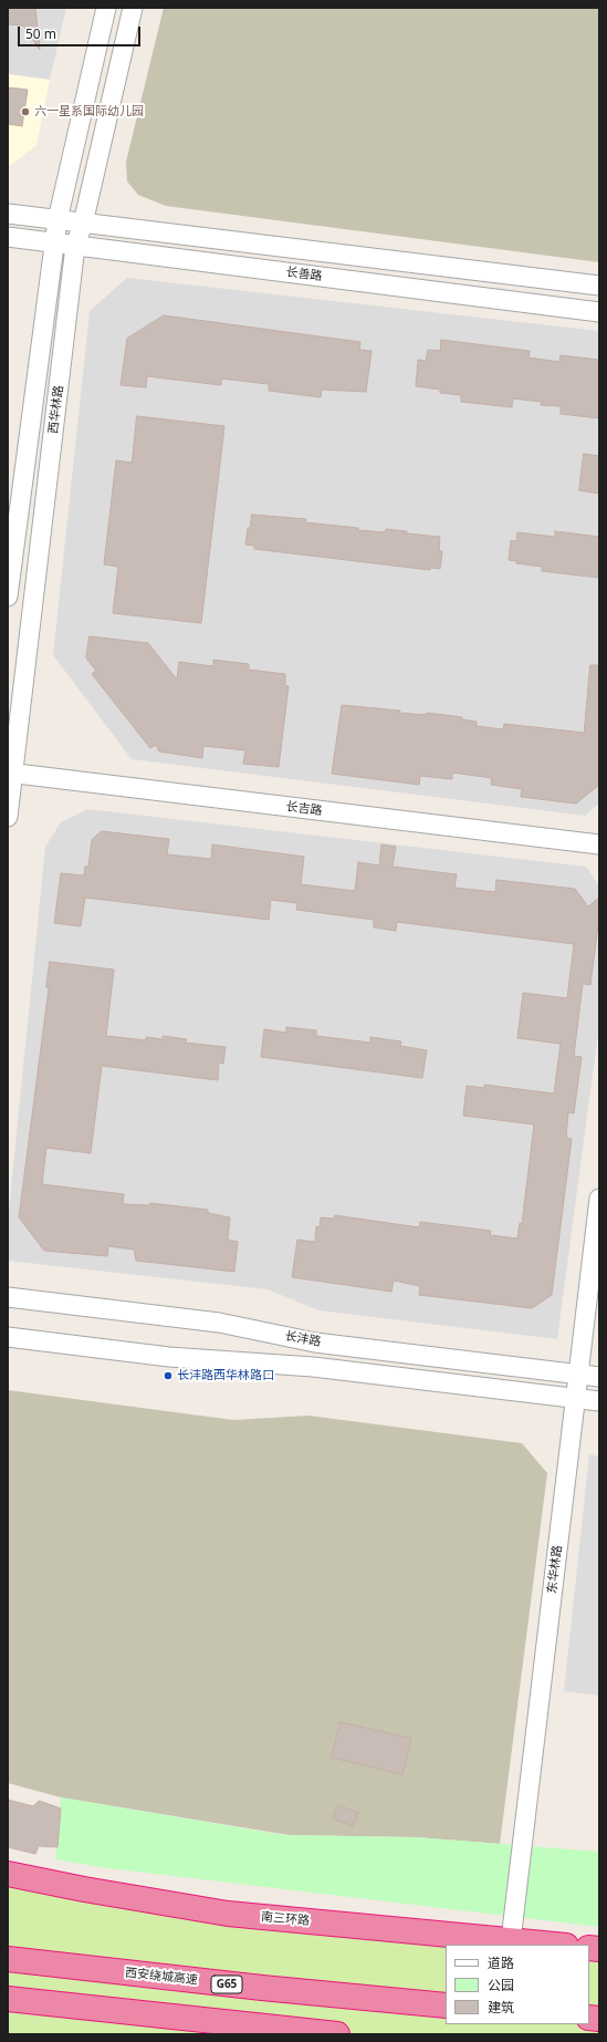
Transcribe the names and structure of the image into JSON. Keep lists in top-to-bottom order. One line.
{"streets":{"highway":["南三环路","西安绕城高速","G65"],"street":["长善路","西华林路","长吉路","长沣路","东华林路"]},"crossings":[["长善路","西华林路"],["西华林路","长吉路"],["长沣路","东华林路"],["东华林路","南三环路"]],"places":["六一星系国际幼儿园","长沣路西华林路口"],"legend":["道路","公园","建筑"],"scale_bar":"50 m"}
